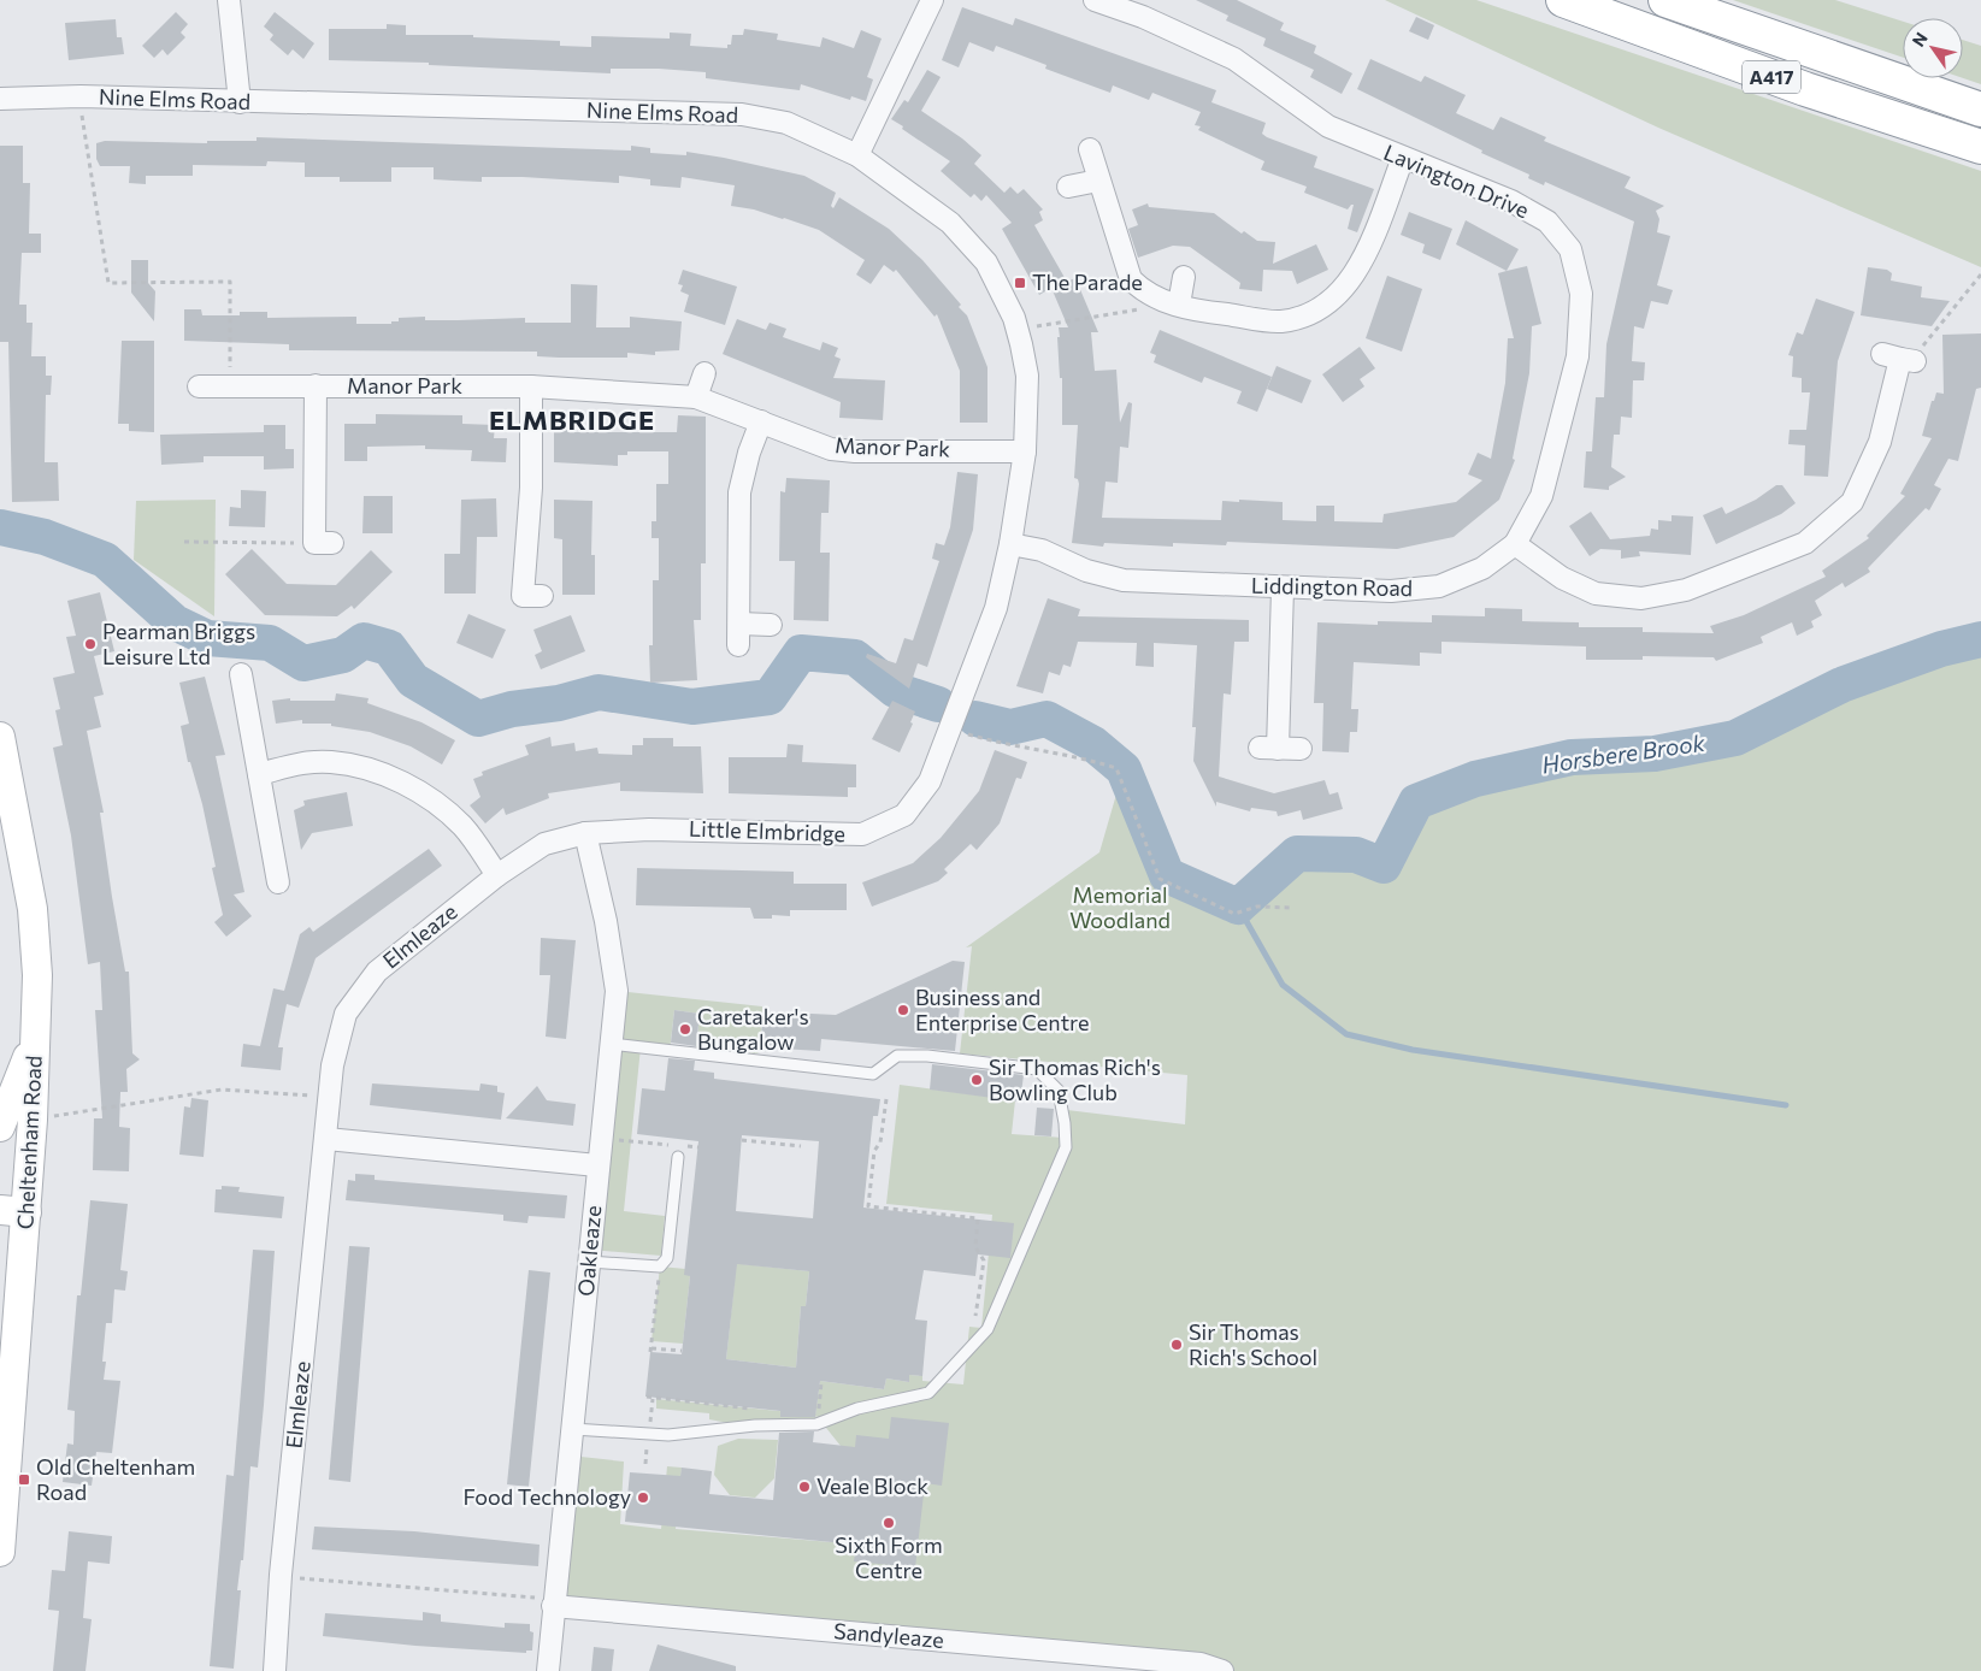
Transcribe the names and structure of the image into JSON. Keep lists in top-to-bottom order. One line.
{"streets":{"highway":["A417"],"main road":["Cheltenham Road"],"street":["Nine Elms Road","Lavington Drive","Manor Park","Liddington Road","Little Elmbridge","Elmleaze","Oakleaze","Sandyleaze"]},"crossings":[["Nine Elms Road","Manor Park"],["Nine Elms Road","Liddington Road"],["Nine Elms Road","Little Elmbridge"],["Lavington Drive","Liddington Road"],["Liddington Road","Little Elmbridge"],["Little Elmbridge","Elmleaze"],["Little Elmbridge","Oakleaze"],["Elmleaze","Oakleaze"],["Oakleaze","Sandyleaze"]],"districts":["ELMBRIDGE"],"water":["Horsbere Brook"],"parks":["Memorial Woodland"],"places":{"transit":["The Parade","Old Cheltenham Road"],"other":["Pearman Briggs Leisure Ltd","Business and Enterprise Centre","Caretaker's Bungalow","Sir Thomas Rich's Bowling Club","Sir Thomas Rich's School","Veale Block","Food Technology","Sixth Form Centre"]},"north":"top left"}
